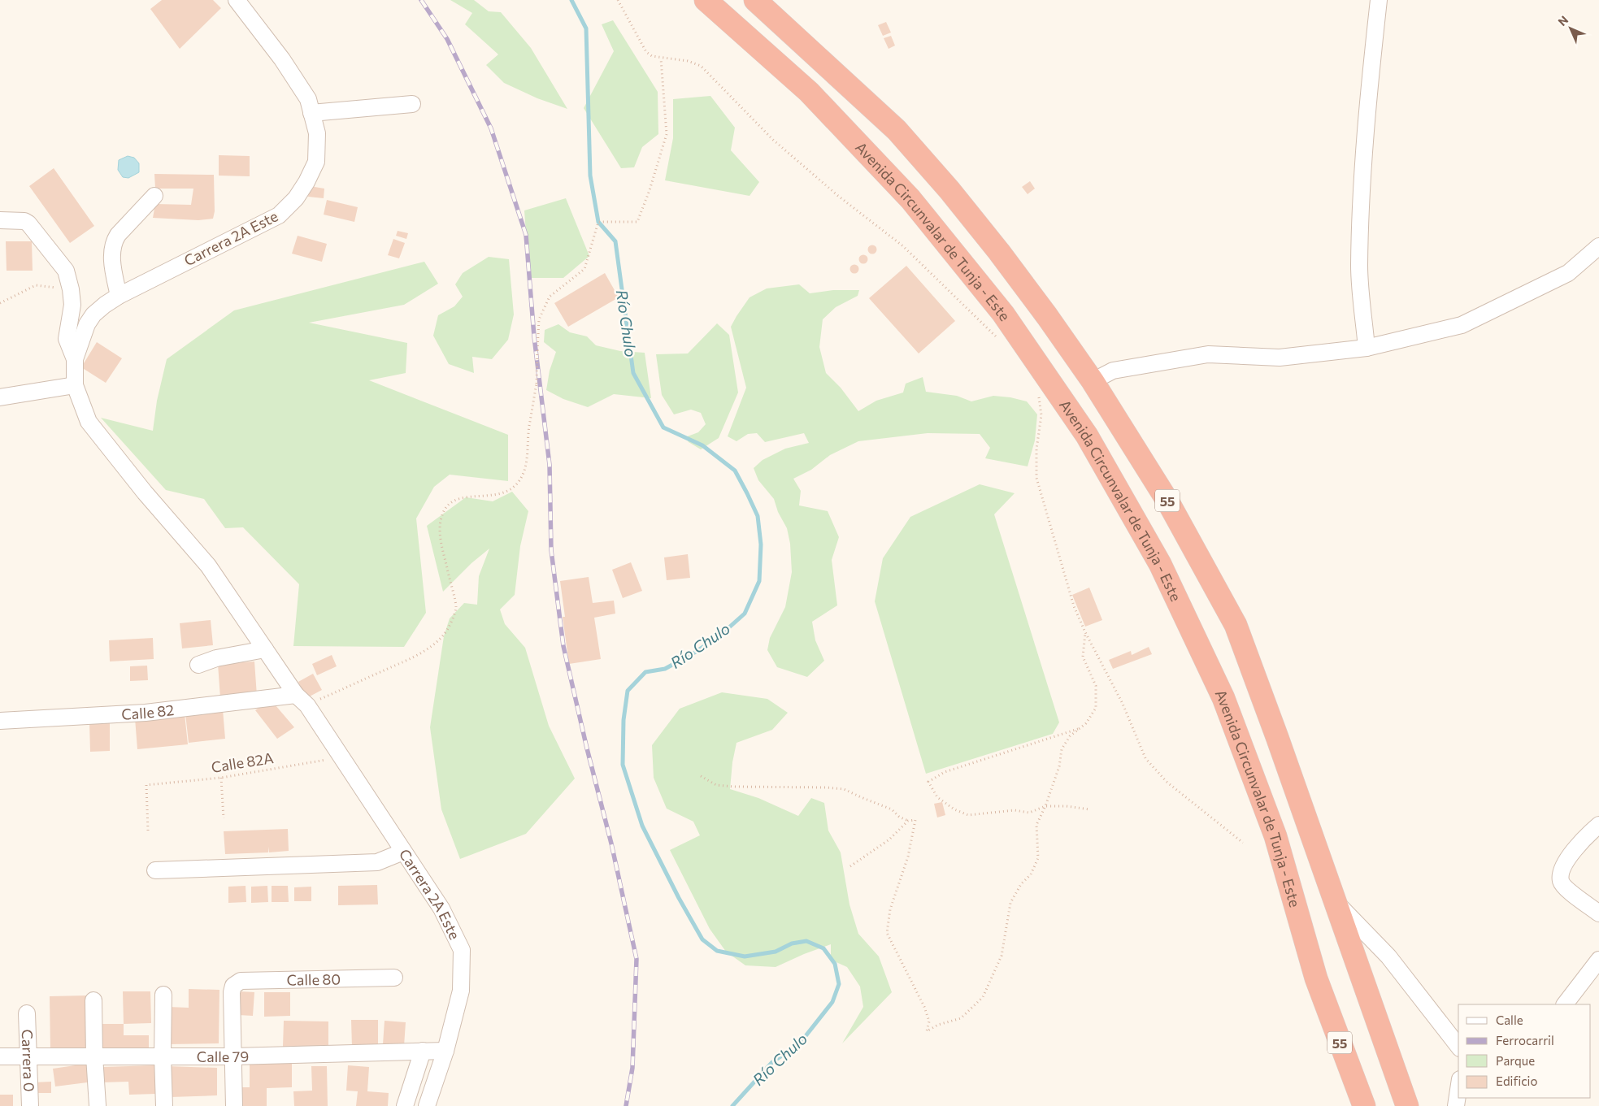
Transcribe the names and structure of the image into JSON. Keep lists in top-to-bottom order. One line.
{"streets":{"highway":["Avenida Circunvalar de Tunja - Este","55"],"street":["Carrera 2A Este","Calle 82","Calle 80","Calle 79","Carrera 0"],"path":["Calle 82A"]},"crossings":[["Carrera 2A Este","Calle 82"],["Carrera 2A Este","Calle 82A"],["Carrera 2A Este","Calle 79"],["Calle 80","Calle 79"],["Calle 79","Carrera 0"]],"water":["Río Chulo"],"legend":["Calle","Ferrocarril","Parque","Edificio"],"north":"top left"}
